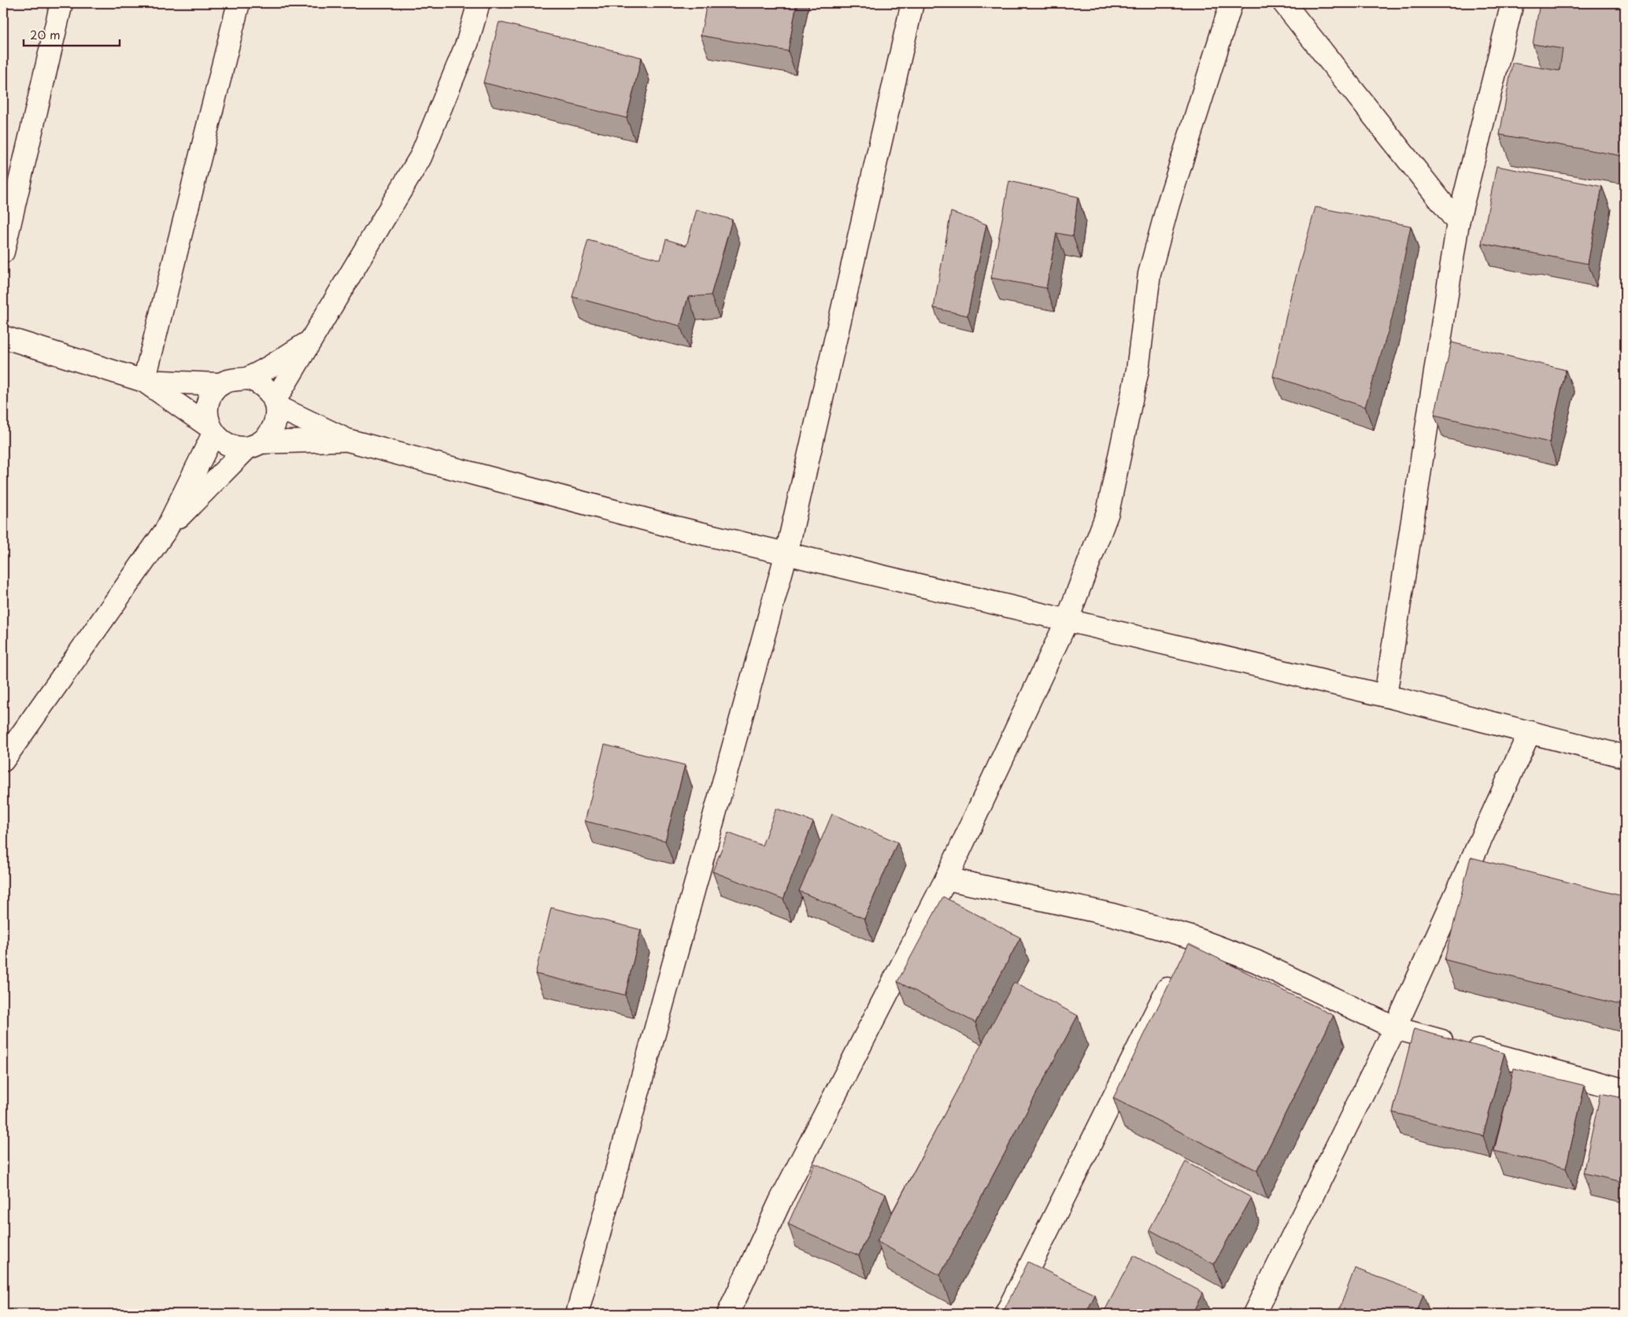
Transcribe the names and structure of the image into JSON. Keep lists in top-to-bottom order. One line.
{"scale_bar":"20 m"}
